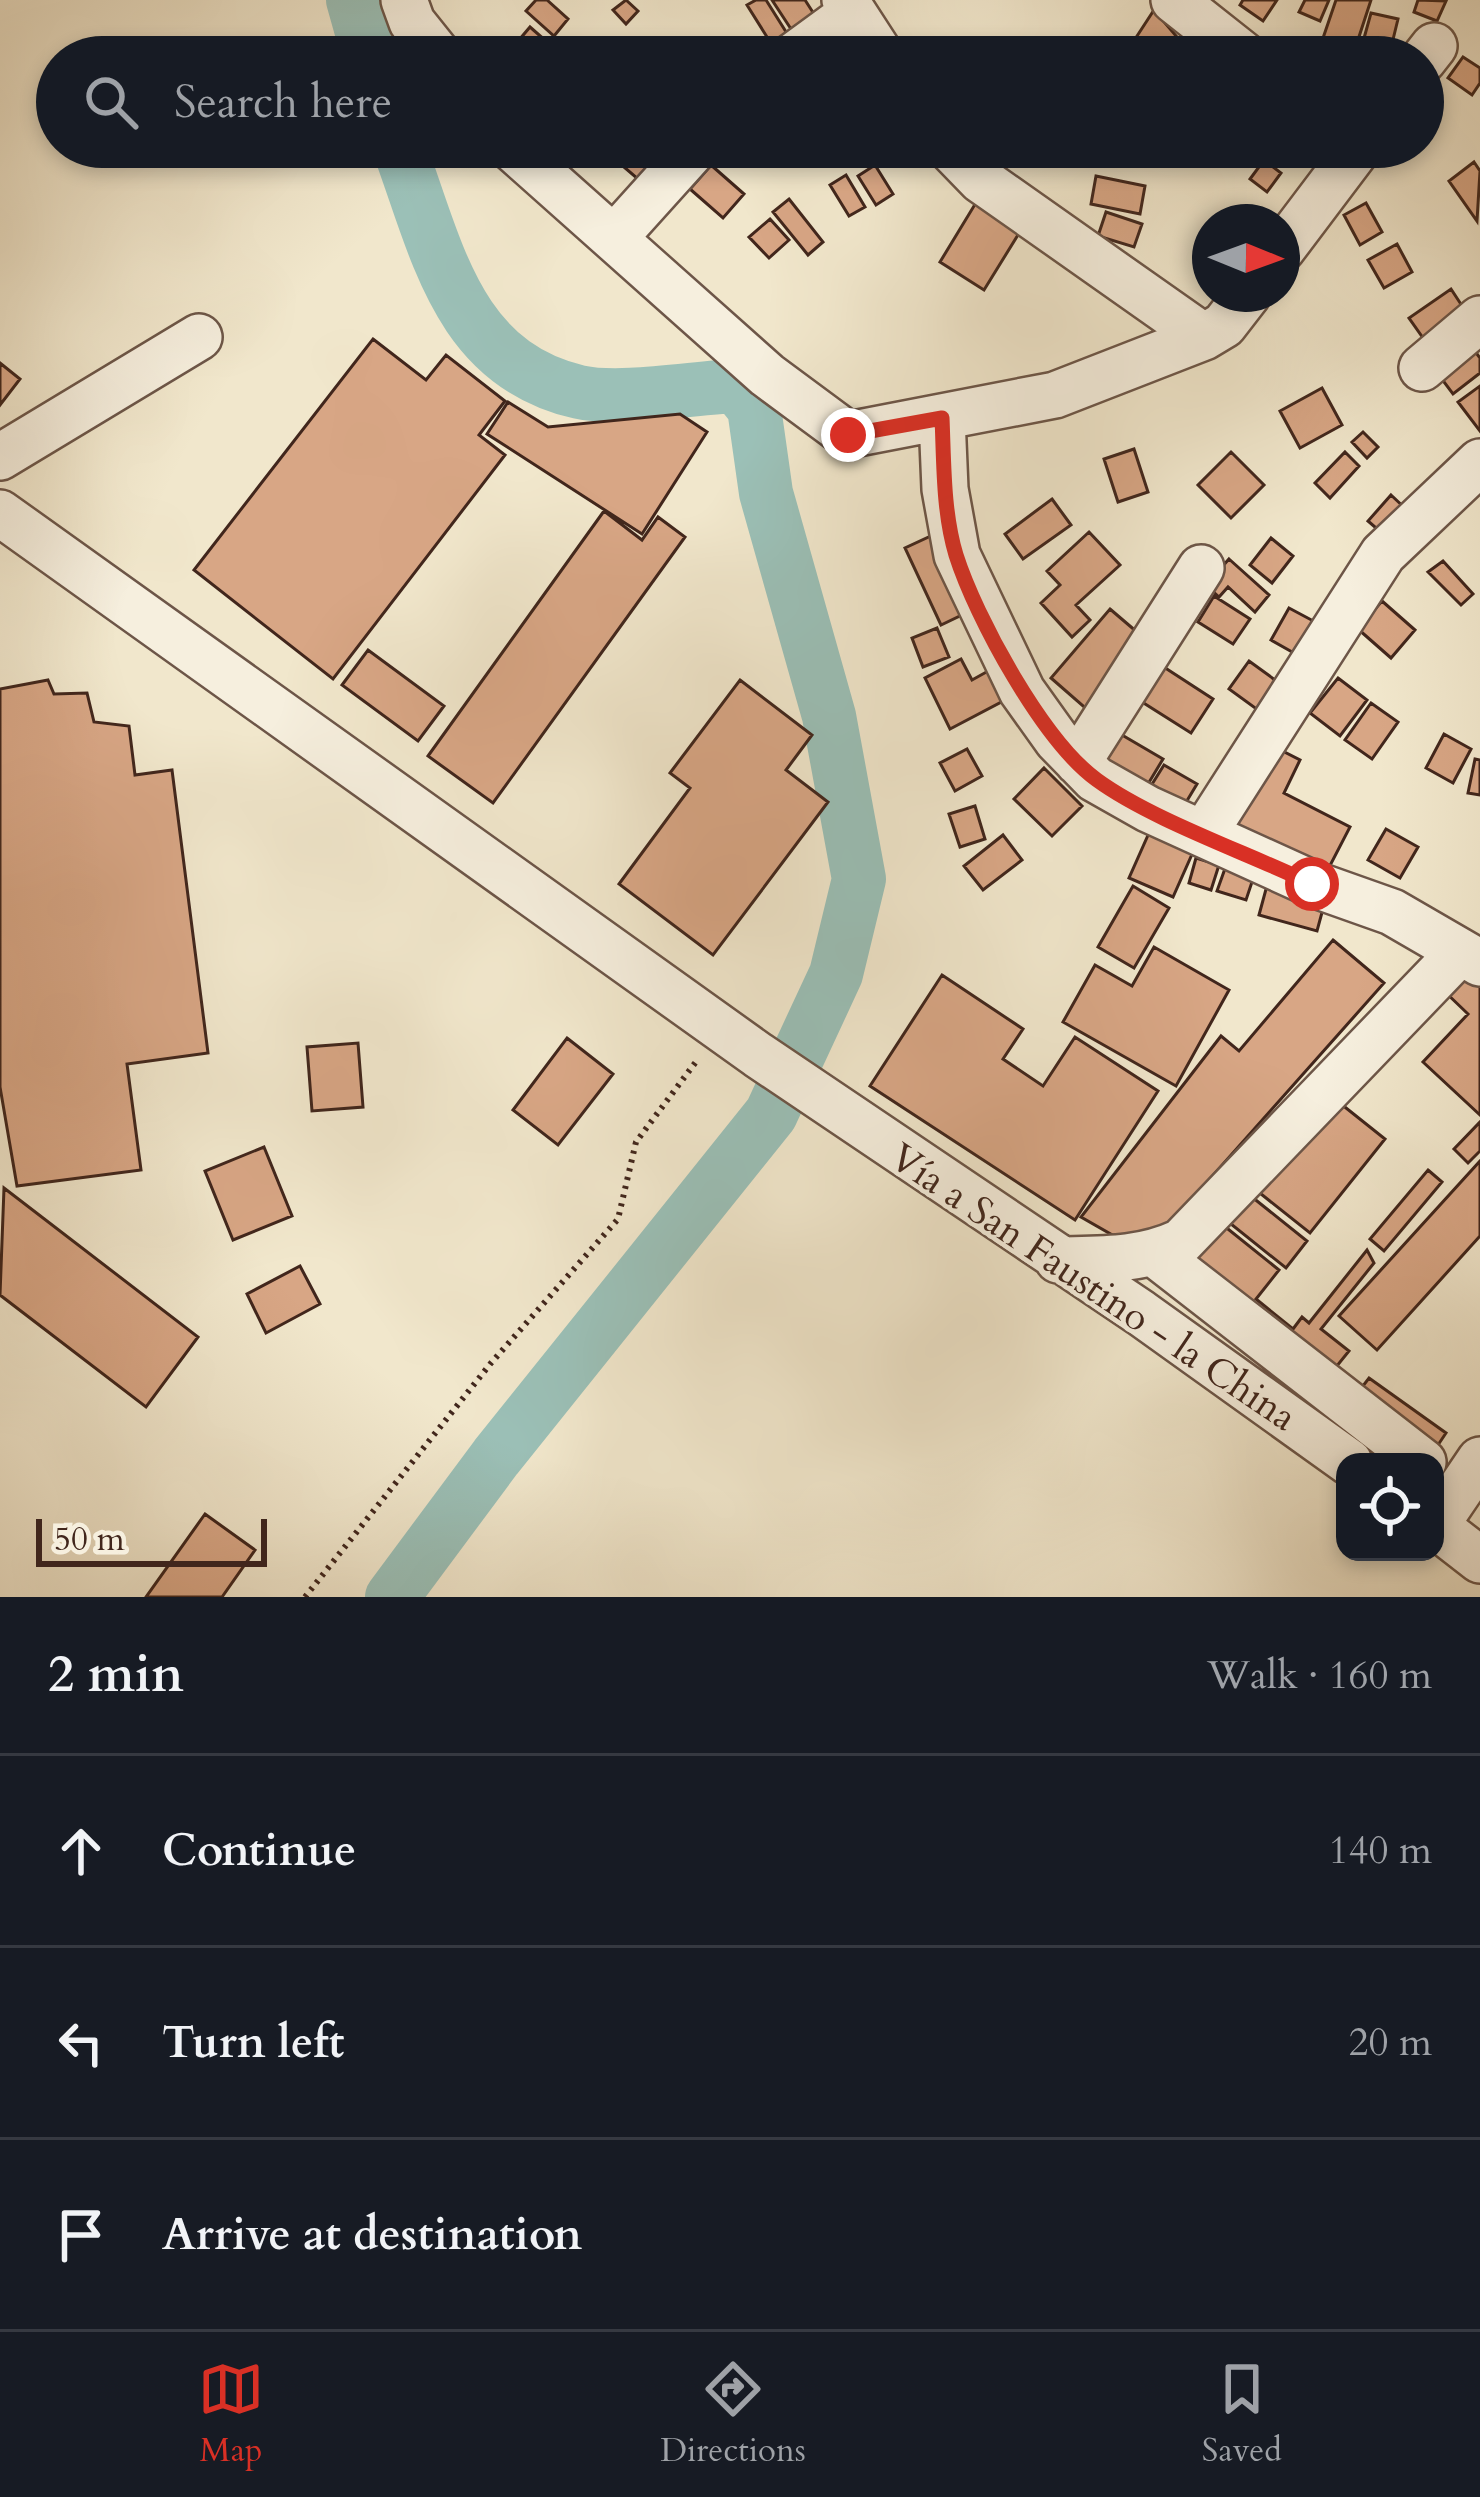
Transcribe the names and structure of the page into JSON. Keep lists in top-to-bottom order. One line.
{"streets":{"street":["Vía a San Faustino - la China"]},"scale_bar":"50 m","north":"right","page":{"search":"Search here","scale":"50 m","heading":["2 min","Walk · 160 m"],"list":[["Continue","140 m"],["Turn left","20 m"],"Arrive at destination"],"nav":["Map","Directions","Saved"]}}
